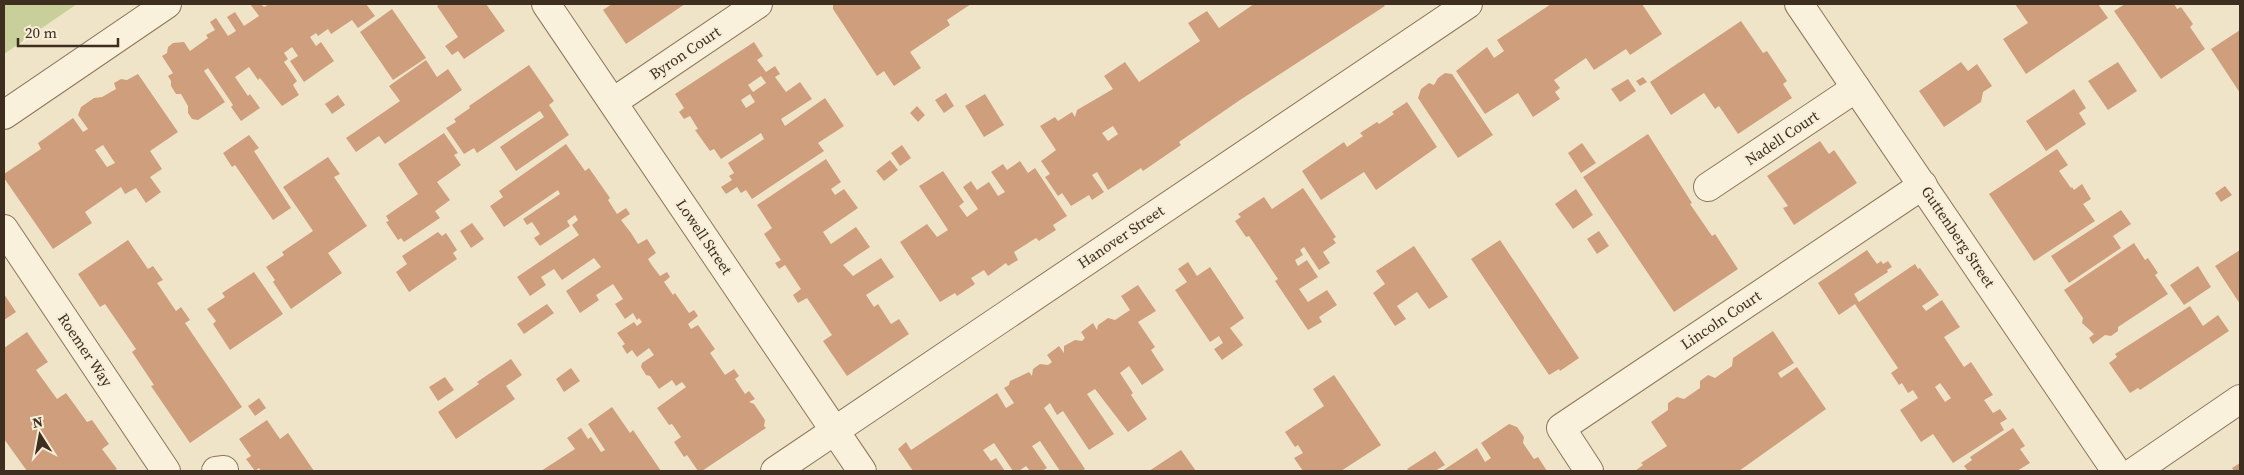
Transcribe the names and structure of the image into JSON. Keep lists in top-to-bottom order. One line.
{"streets":{"street":["Byron Court","Nadell Court","Lowell Street","Hanover Street","Guttenberg Street","Lincoln Court","Roemer Way"]},"crossings":[["Byron Court","Lowell Street"],["Nadell Court","Guttenberg Street"],["Lowell Street","Hanover Street"],["Guttenberg Street","Lincoln Court"]],"scale_bar":"20 m","north":"top"}
